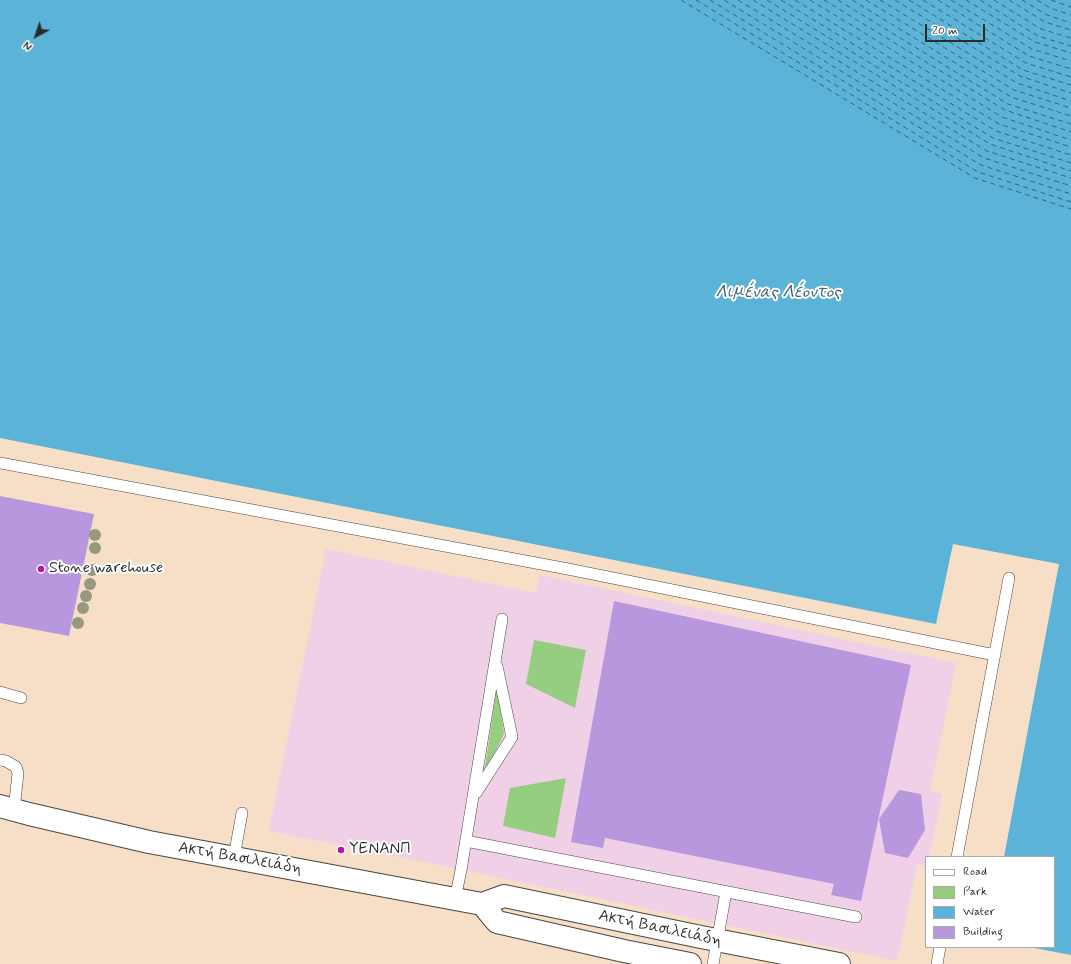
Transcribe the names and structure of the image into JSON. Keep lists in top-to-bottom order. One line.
{"streets":{"street":["Ακτή Βασιλειάδη"]},"water":["Λιμένας Λέοντος"],"places":["Stone warehouse","ΥΕΝΑΝΠ"],"legend":["Road","Park","Water","Building"],"scale_bar":"20 m","north":"bottom left"}
